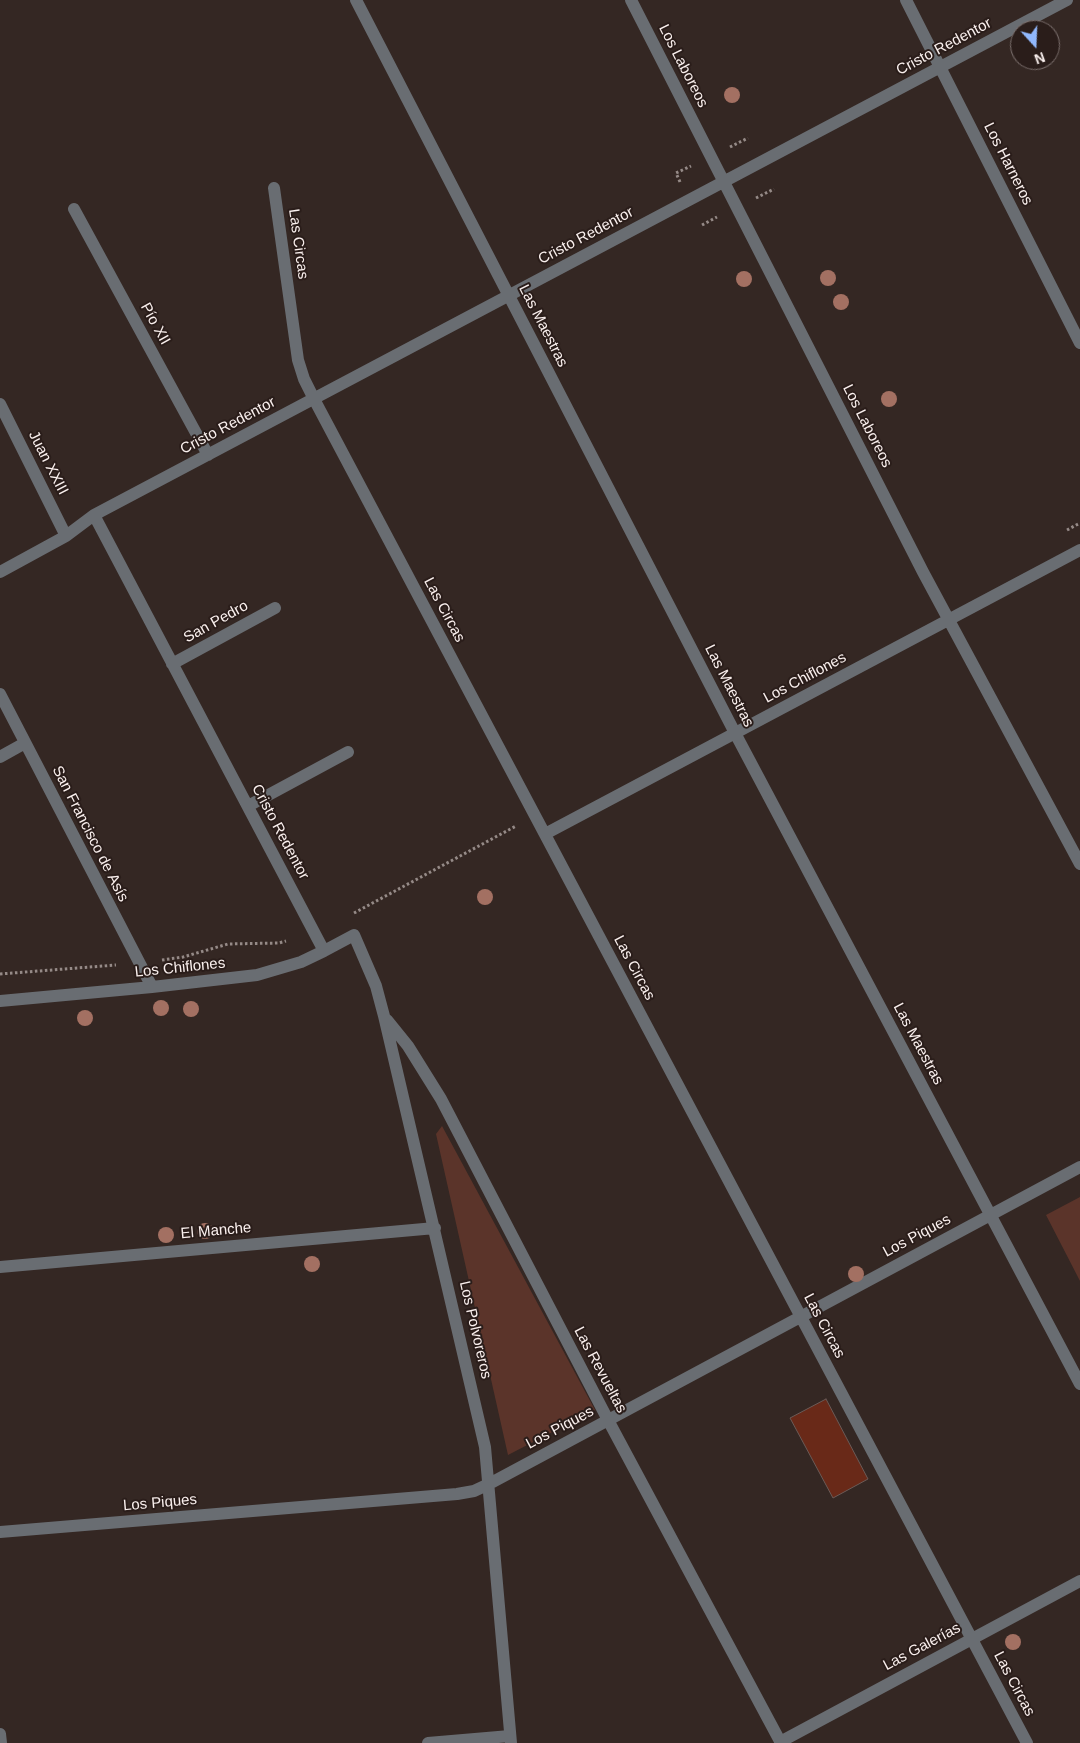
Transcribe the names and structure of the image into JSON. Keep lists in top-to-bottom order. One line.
{"streets":{"street":["Cristo Redentor","Los Laboreos","Los Harneros","Las Circas","Pío XII","Las Maestras","Juan XXIII","San Pedro","Los Chiflones","San Francisco de Asís","El Manche","Los Piques","Los Polvoreros","Las Revueltas","Las Galerías"]},"crossings":[["Cristo Redentor","Los Laboreos"],["Cristo Redentor","Los Harneros"],["Cristo Redentor","Las Circas"],["Cristo Redentor","Pío XII"],["Cristo Redentor","Las Maestras"],["Cristo Redentor","Juan XXIII"],["Cristo Redentor","San Pedro"],["Cristo Redentor","Los Chiflones"],["Los Laboreos","Los Chiflones"],["Las Circas","Los Chiflones"],["Las Circas","Los Piques"],["Las Circas","Las Galerías"],["Las Maestras","Los Chiflones"],["Las Maestras","Los Piques"],["Los Chiflones","San Francisco de Asís"],["Los Chiflones","Los Polvoreros"],["El Manche","Los Polvoreros"],["Los Piques","Los Polvoreros"],["Los Piques","Las Revueltas"],["Los Polvoreros","Las Revueltas"],["Las Revueltas","Las Galerías"]],"north":"bottom"}
